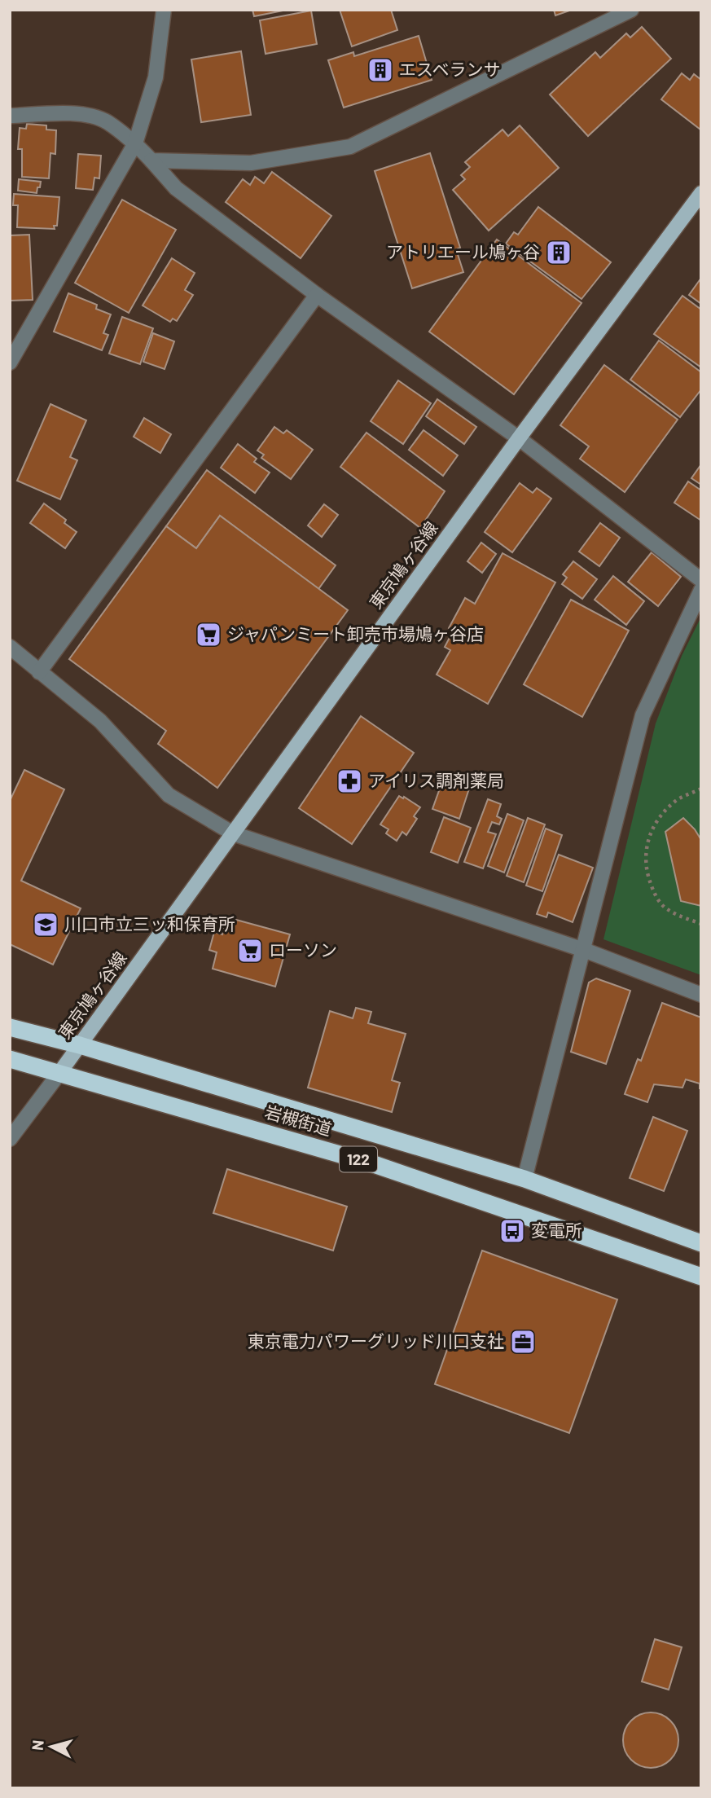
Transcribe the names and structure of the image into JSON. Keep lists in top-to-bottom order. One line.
{"streets":{"highway":["岩槻街道","122"],"main road":["東京鳩ヶ谷線"]},"crossings":[["東京鳩ヶ谷線","岩槻街道"]],"places":{"building":["エスベランサ","アトリエール鳩ヶ谷"],"supermarket":["ジャパンミート卸売市場鳩ヶ谷店","ローソン"],"pharmacy":["アイリス調剤薬局"],"school or university":["川口市立三ッ和保育所"],"bus stop":["変電所"],"office":["東京電力パワーグリッド川口支社"]},"north":"left"}
